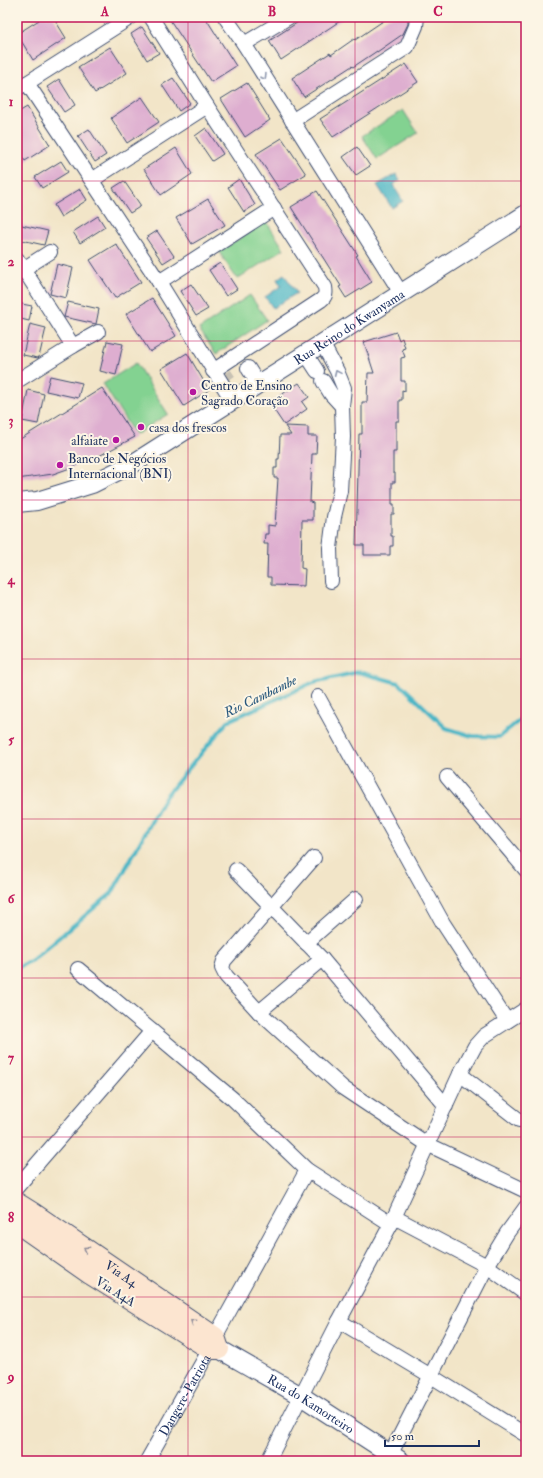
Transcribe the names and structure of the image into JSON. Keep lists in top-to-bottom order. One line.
{"streets":{"main road":["Via A4","Via A4A"],"street":["Rua Reino do Kwanyama","Dangere-Patriota","Rua do Kamorteiro"]},"crossings":[["Via A4","Via A4A"],["Via A4","Dangere-Patriota"],["Via A4","Rua do Kamorteiro"],["Via A4A","Dangere-Patriota"],["Via A4A","Rua do Kamorteiro"],["Dangere-Patriota","Rua do Kamorteiro"]],"one_way":["Via A4"],"water":["Rio Cambambe"],"places":["Centro de Ensino Sagrado Coração","casa dos frescos","alfaiate","Banco de Negócios Internacional (BNI)"],"scale_bar":"50 m","grid":{"columns":["A","B","C"],"rows":["1","2","3","4","5","6","7","8","9"]}}
